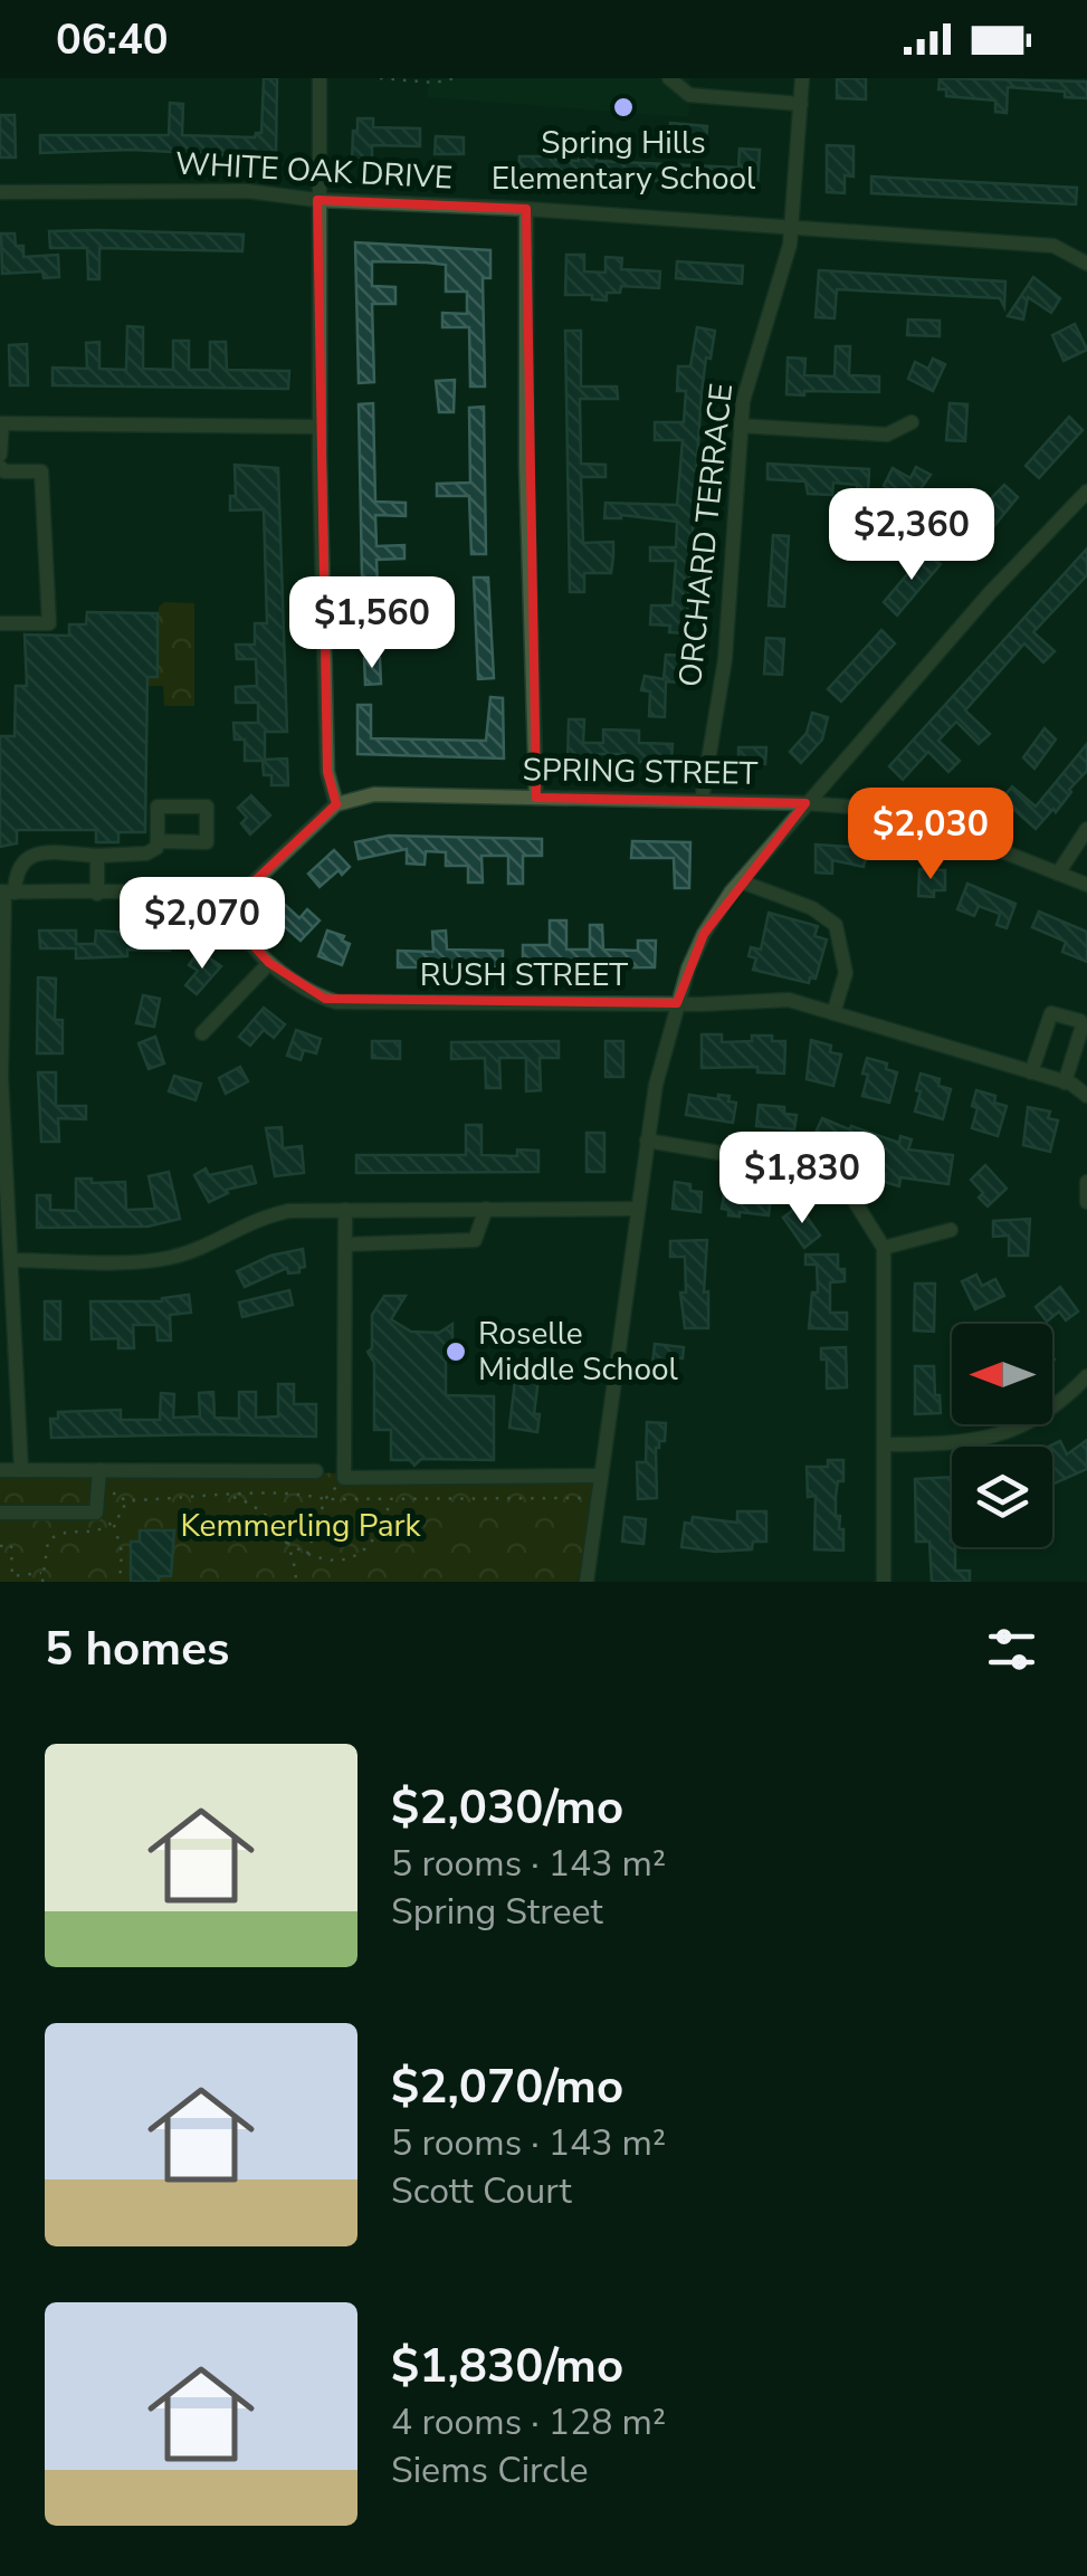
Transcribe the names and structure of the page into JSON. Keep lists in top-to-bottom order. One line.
{"streets":{"street":["WHITE OAK DRIVE","ORCHARD TERRACE","SPRING STREET","RUSH STREET"]},"crossings":[["WHITE OAK DRIVE","ORCHARD TERRACE"],["ORCHARD TERRACE","SPRING STREET"]],"parks":["Kemmerling Park"],"places":["Spring Hills Elementary School","Roselle Middle School"],"north":"left","page":{"status":"06:40","price":["$2,360","$1,560","$2,030","$2,070","$1,830"],"heading":"5 homes","list":[{"name":"$2,030/mo","note":"5 rooms · 143 m² · Spring Street"},{"name":"$2,070/mo","note":"5 rooms · 143 m² · Scott Court"},{"name":"$1,830/mo","note":"4 rooms · 128 m² · Siems Circle"}]}}
